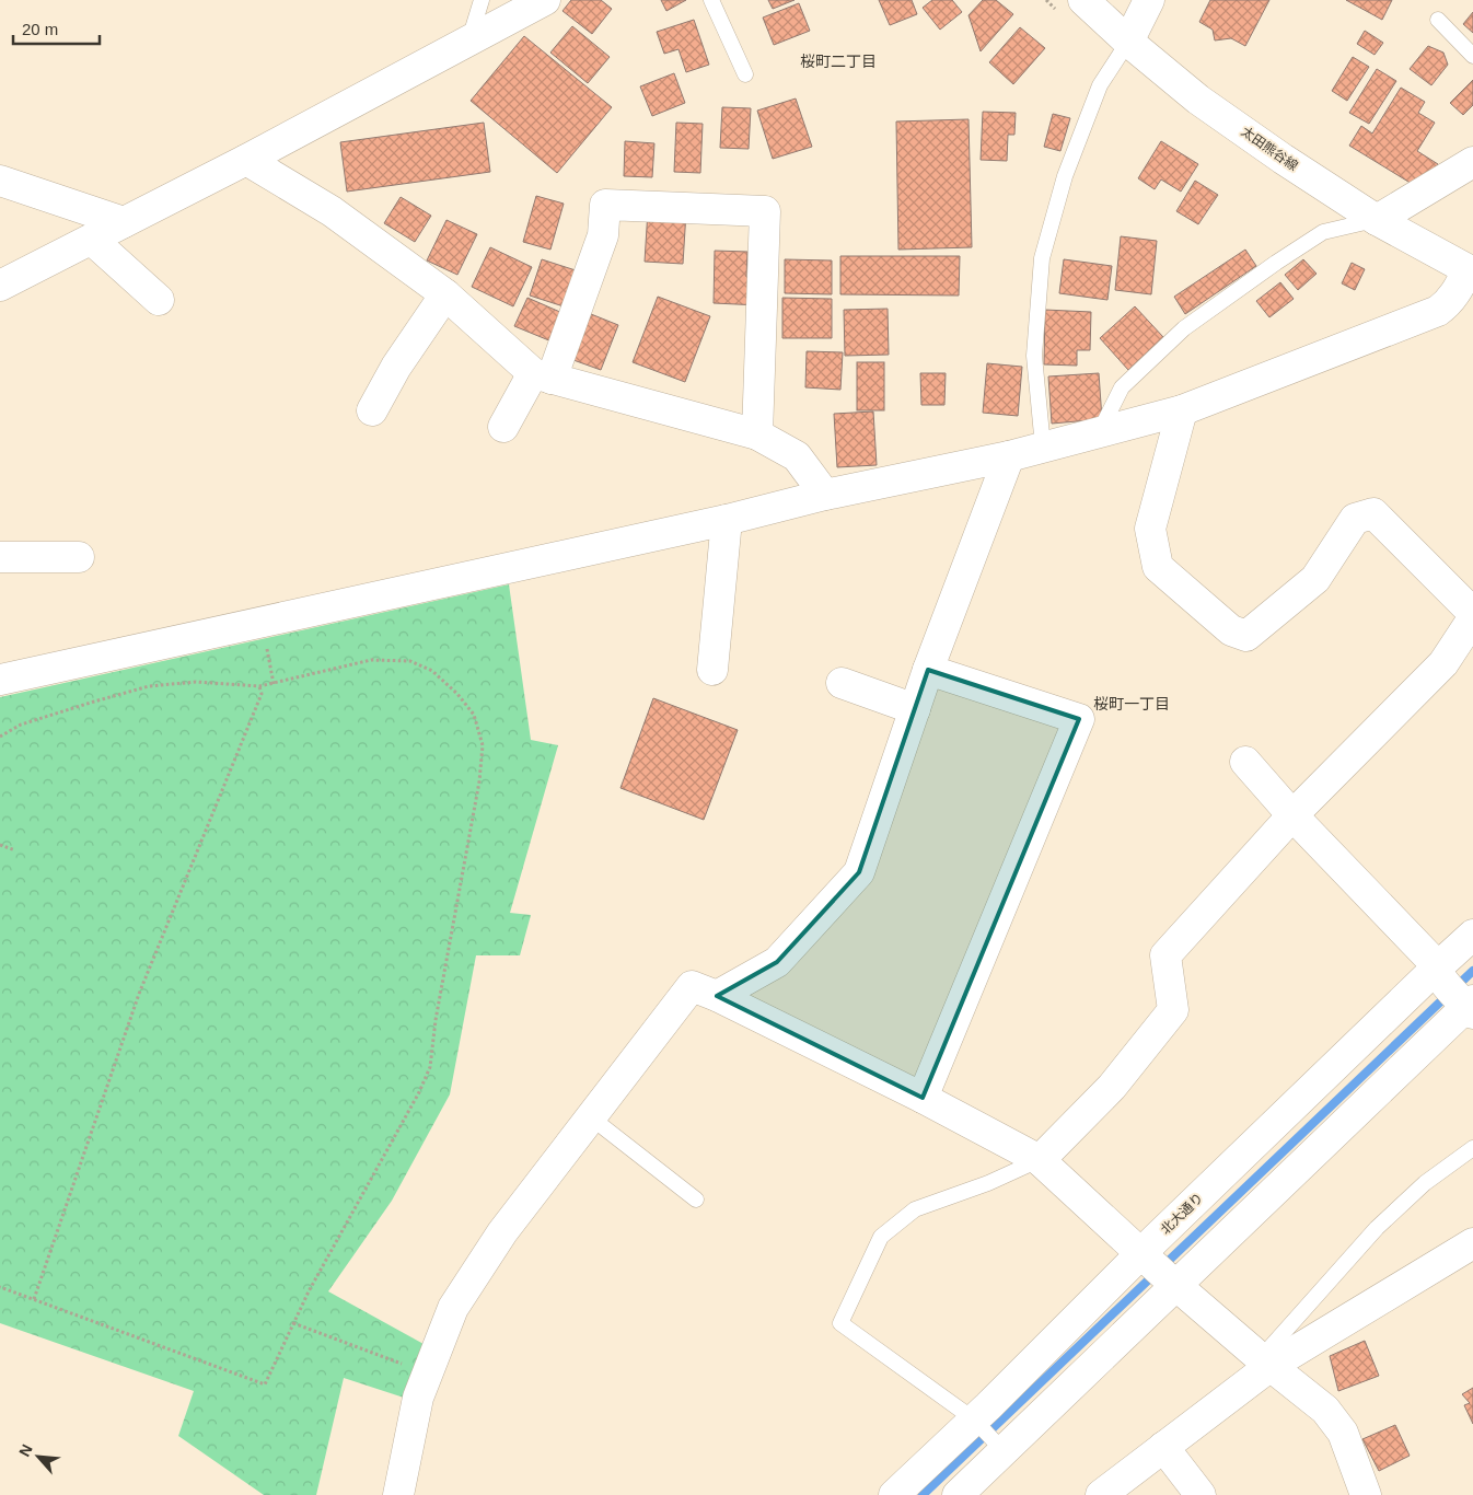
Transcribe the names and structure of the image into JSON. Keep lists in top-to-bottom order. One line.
{"streets":{"street":["太田熊谷線","北大通り"]},"districts":["桜町二丁目","桜町一丁目"],"scale_bar":"20 m","north":"top left"}
